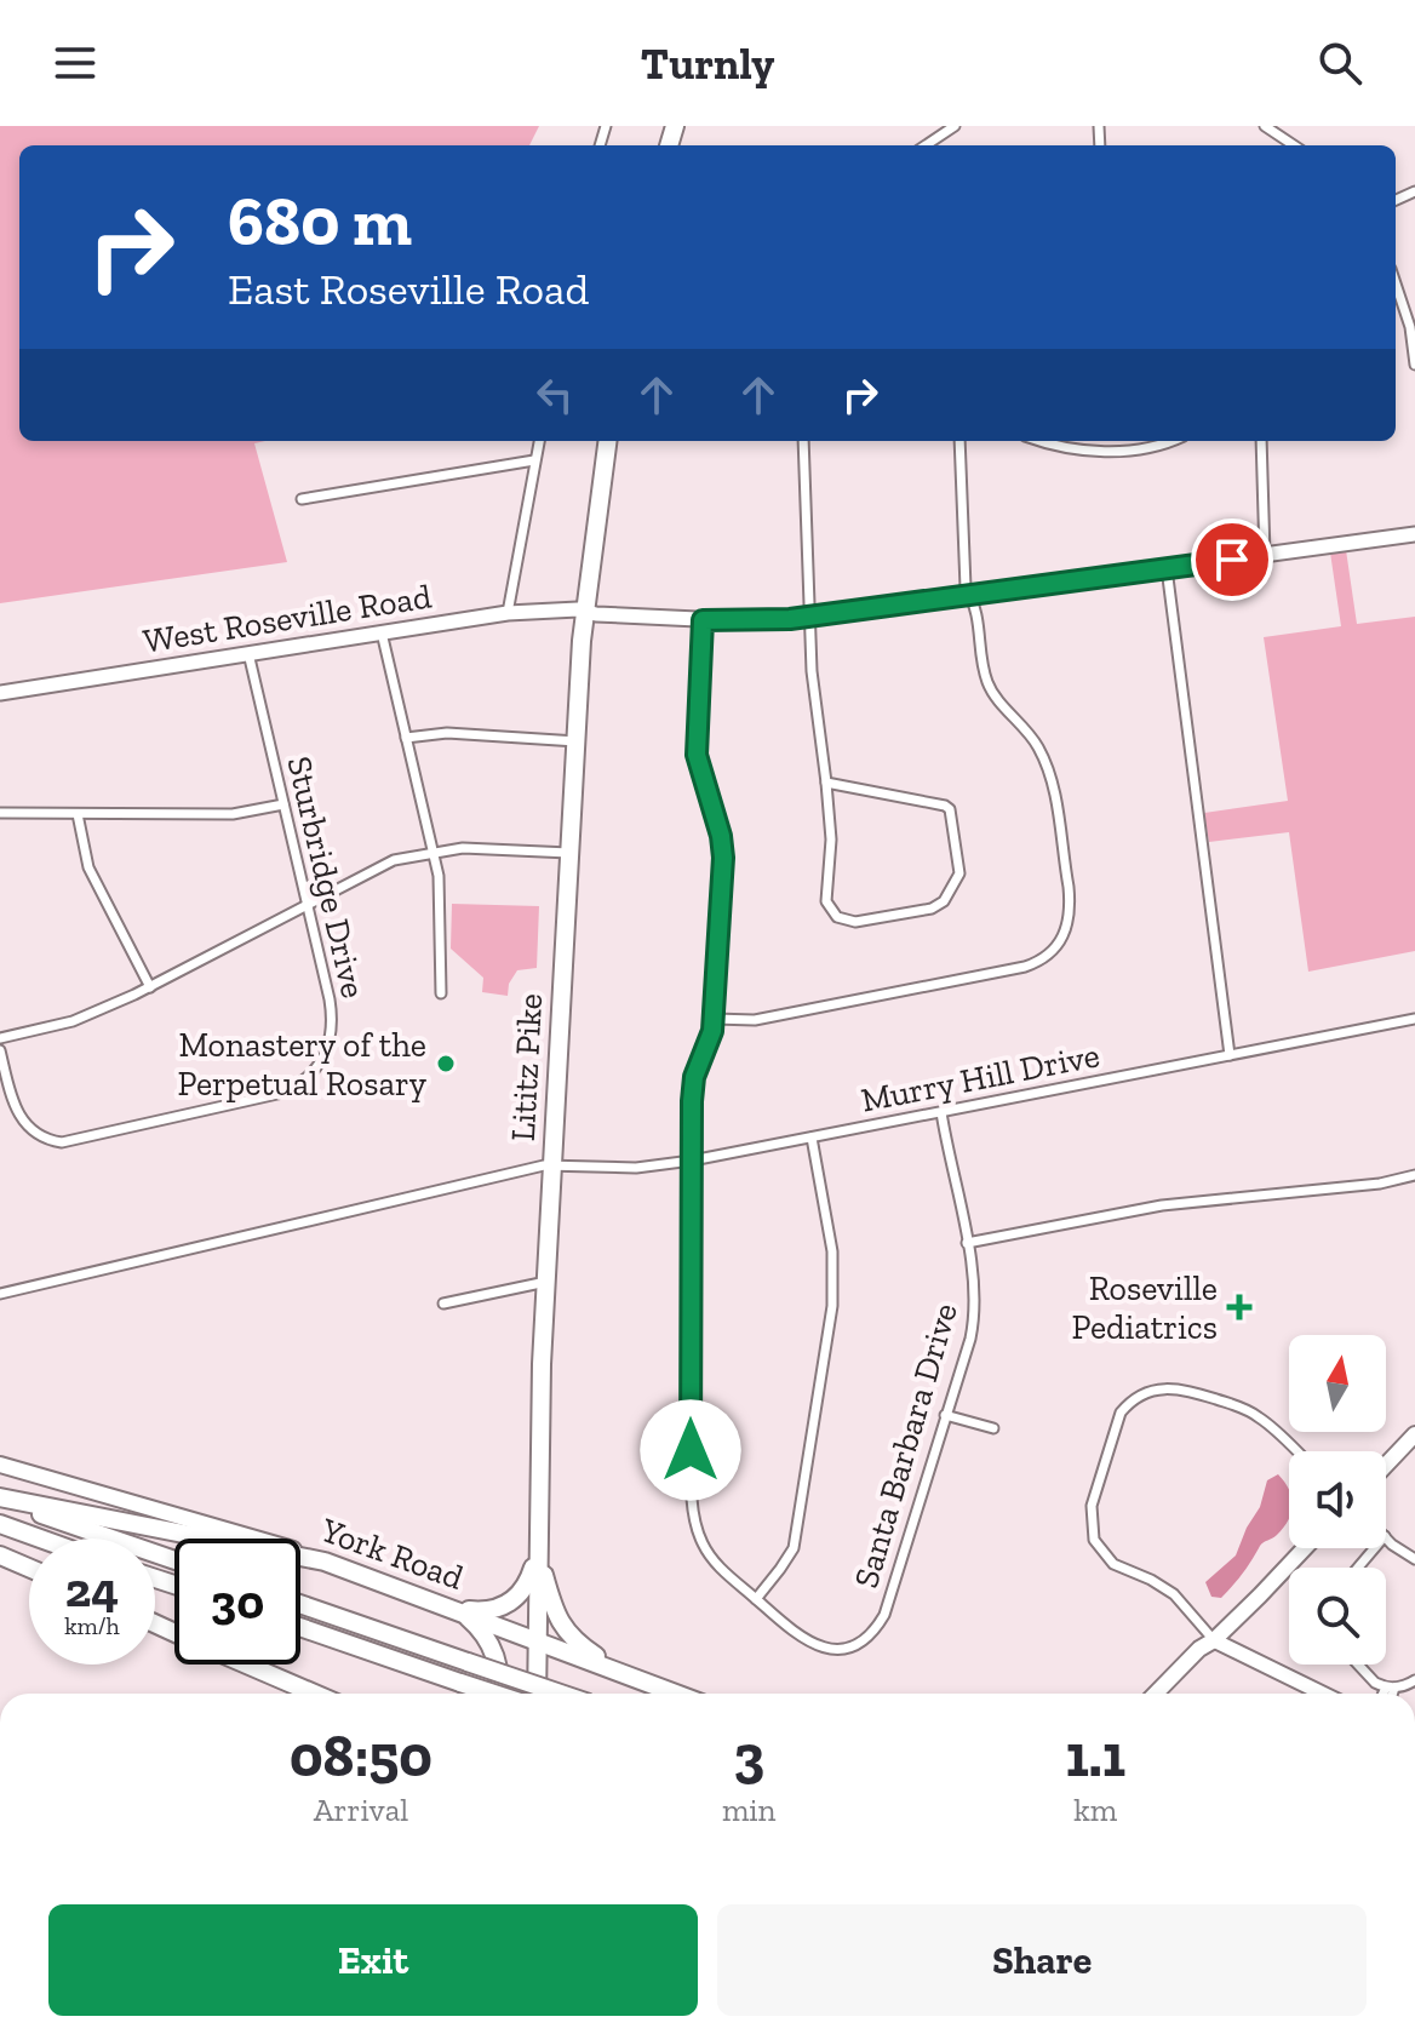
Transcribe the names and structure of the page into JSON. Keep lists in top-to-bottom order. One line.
{"streets":{"highway":["Lititz Pike","York Road"],"street":["West Roseville Road","Sturbridge Drive","Murry Hill Drive","Santa Barbara Drive"]},"crossings":[["West Roseville Road","Sturbridge Drive"],["West Roseville Road","Lititz Pike"],["West Roseville Road","Santa Barbara Drive"],["Lititz Pike","Murry Hill Drive"],["Lititz Pike","York Road"],["Murry Hill Drive","Santa Barbara Drive"]],"places":{"other":["Monastery of the Perpetual Rosary"],"health":["Roseville Pediatrics"]},"north":"top","page":{"header":"Turnly","turn":["680 m","East Roseville Road"],"speed":"24 km/h","limit":"30","eta":["08:50","Arrival","3","min","1.1","km"],"buttons":["Exit","Share"]}}
